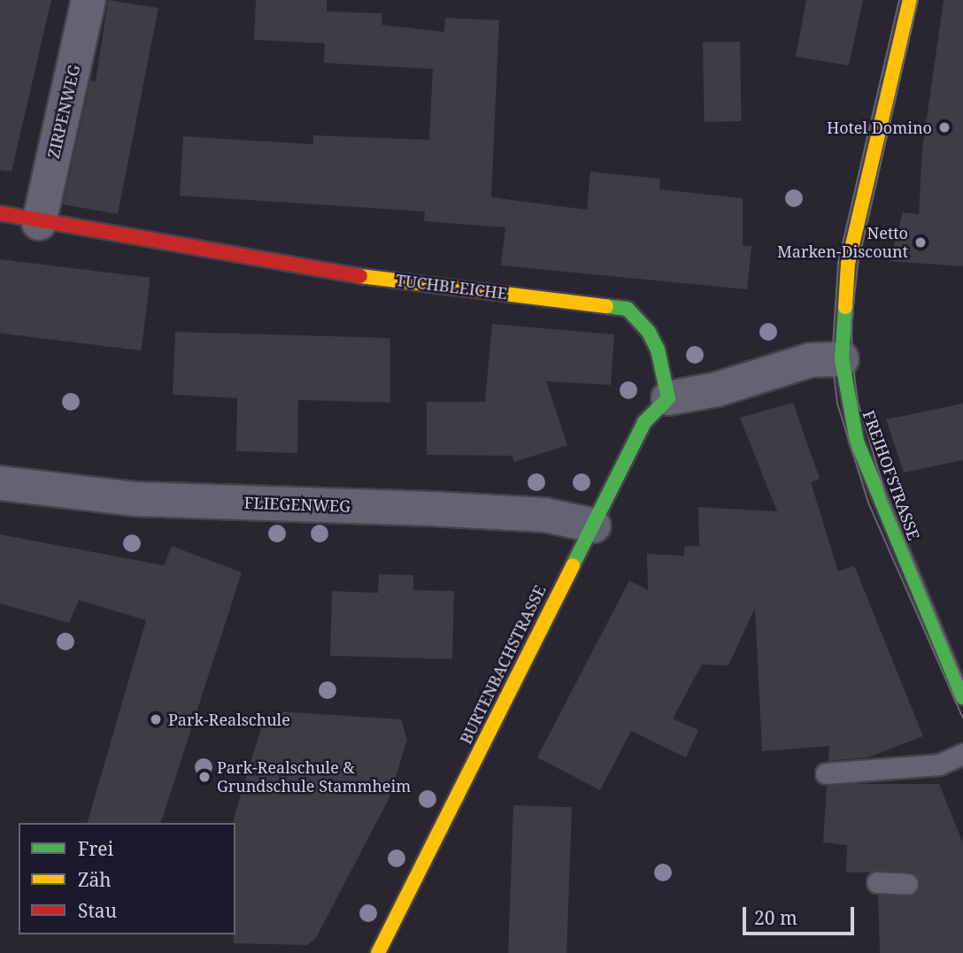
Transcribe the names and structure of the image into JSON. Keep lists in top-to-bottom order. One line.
{"streets":{"street":["ZIRPENWEG","TUCHBLEICHE","FREIHOFSTRASSE","FLIEGENWEG","BURTENBACHSTRASSE"]},"crossings":[["ZIRPENWEG","TUCHBLEICHE"],["TUCHBLEICHE","BURTENBACHSTRASSE"],["FLIEGENWEG","BURTENBACHSTRASSE"]],"places":["Hotel Domino","Netto Marken-Discount","Park-Realschule","Park-Realschule & Grundschule Stammheim"],"legend":["Frei","Zäh","Stau"],"scale_bar":"20 m"}
